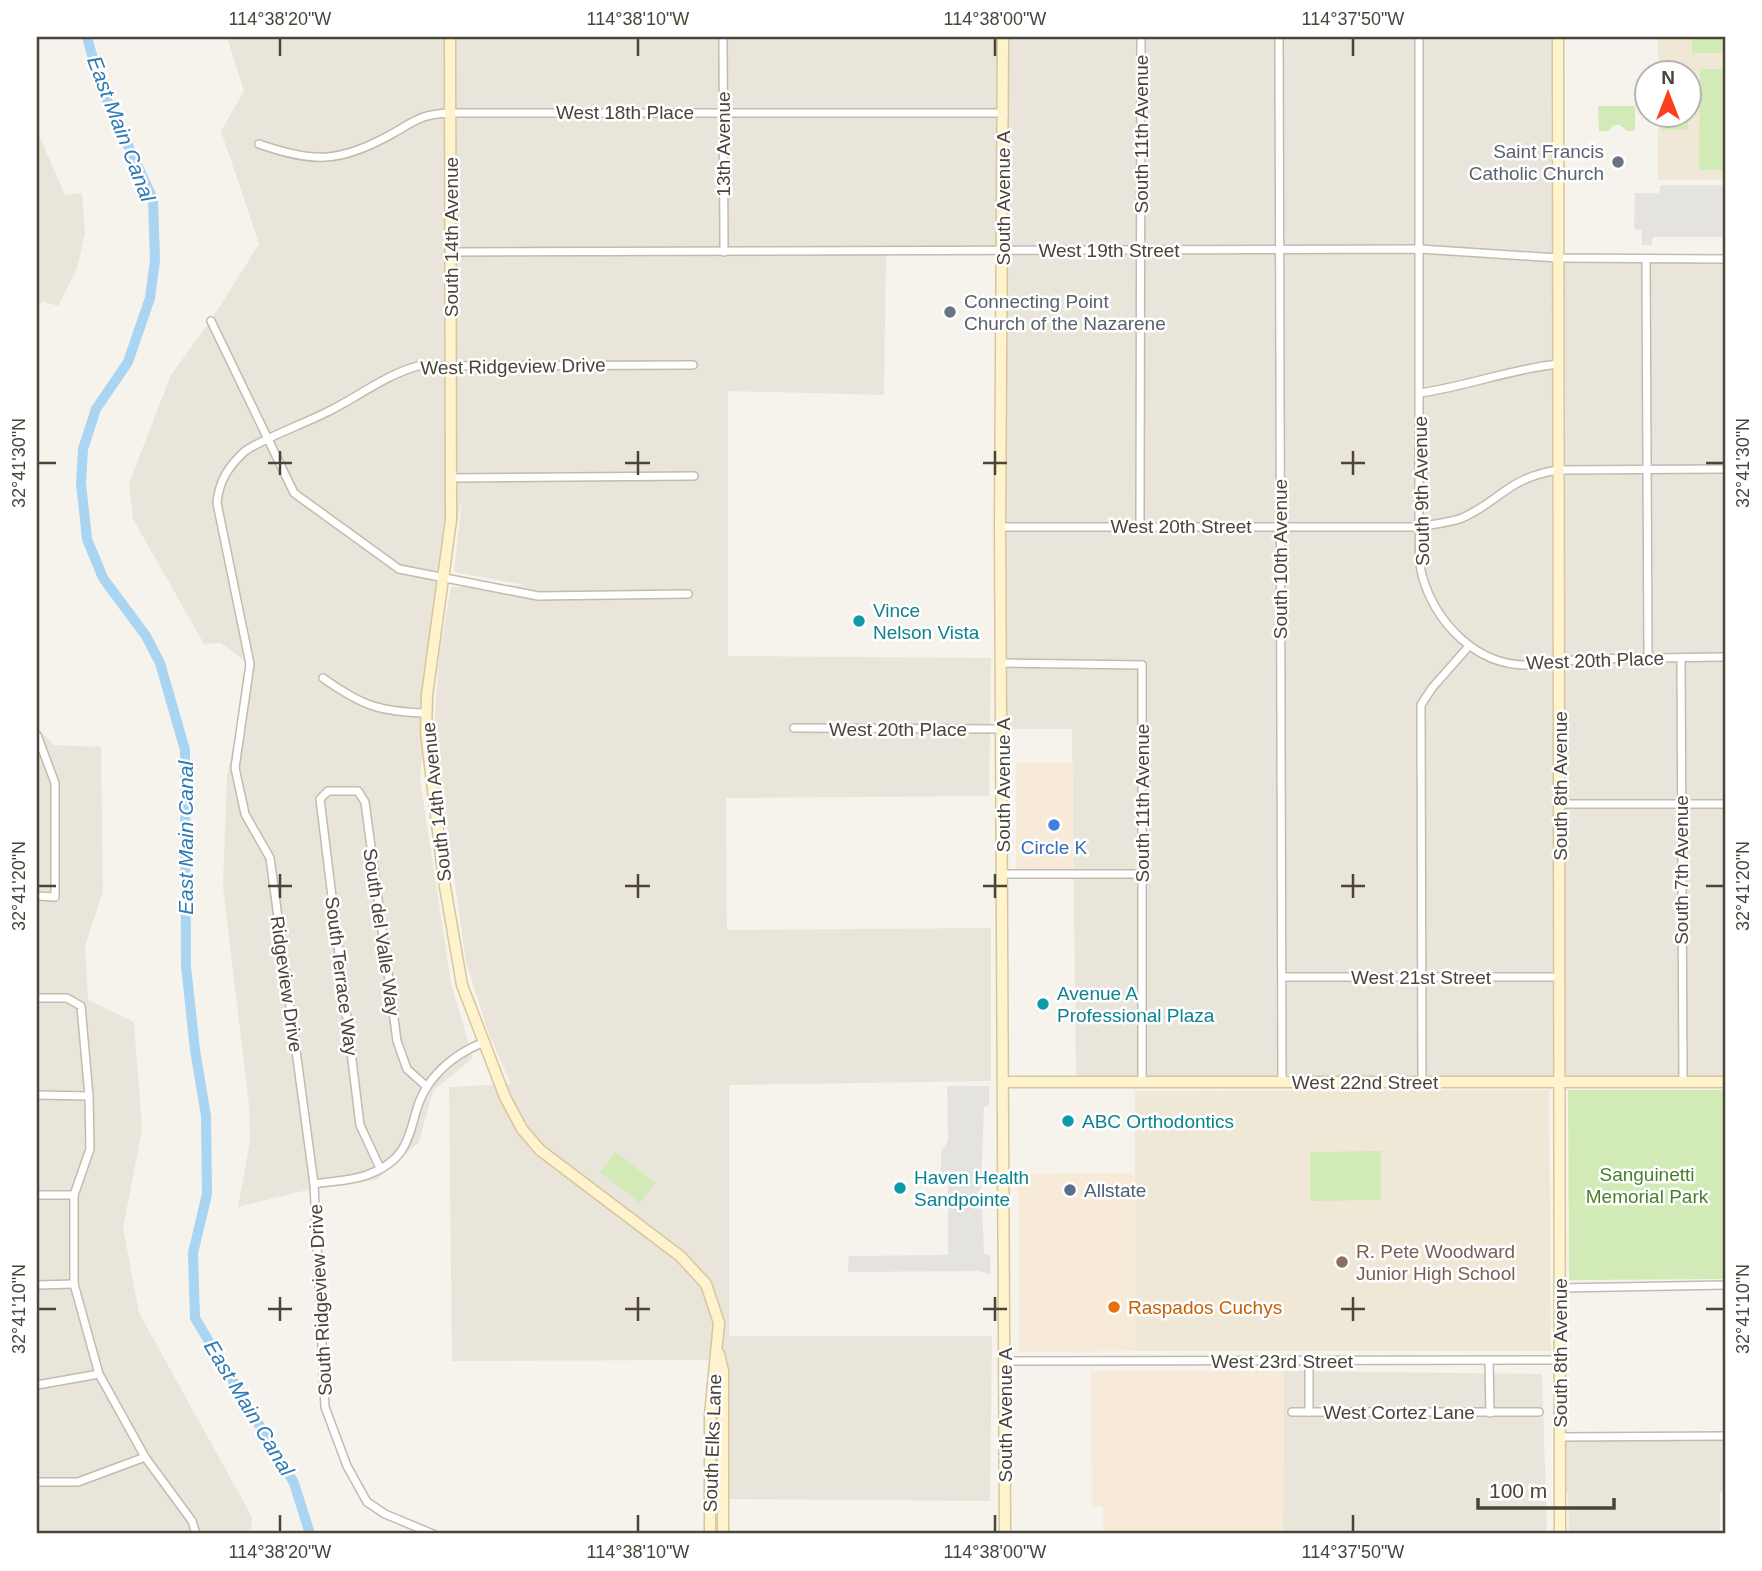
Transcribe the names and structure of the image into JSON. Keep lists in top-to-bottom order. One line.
{"streets":{"street":["West 18th Place","South 11th Avenue","13th Avenue","South Avenue A","South 14th Avenue","West 19th Street","West Ridgeview Drive","South 9th Avenue","West 20th Street","South 10th Avenue","West 20th Place","South 8th Avenue","South 7th Avenue","South del Valle Way","South Terrace Way","West 21st Street","Ridgeview Drive","West 22nd Street","South Ridgeview Drive","West 23rd Street","West Cortez Lane","South Elks Lane"]},"crossings":[["West 18th Place","13th Avenue"],["West 18th Place","South Avenue A"],["West 18th Place","South 14th Avenue"],["South 11th Avenue","South Avenue A"],["South 11th Avenue","West 19th Street"],["South 11th Avenue","West 20th Street"],["South 11th Avenue","West 22nd Street"],["13th Avenue","West 19th Street"],["South Avenue A","West 19th Street"],["South Avenue A","West 20th Street"],["South Avenue A","West 20th Place"],["South Avenue A","West 22nd Street"],["South Avenue A","West 23rd Street"],["South 14th Avenue","West 19th Street"],["South 14th Avenue","West Ridgeview Drive"],["South 14th Avenue","South Elks Lane"],["West 19th Street","South 9th Avenue"],["West 19th Street","South 10th Avenue"],["West 19th Street","South 8th Avenue"],["West Ridgeview Drive","Ridgeview Drive"],["South 9th Avenue","West 20th Street"],["South 9th Avenue","West 20th Place"],["West 20th Street","South 10th Avenue"],["West 20th Street","South 8th Avenue"],["South 10th Avenue","West 21st Street"],["South 10th Avenue","West 22nd Street"],["West 20th Place","South 8th Avenue"],["West 20th Place","South 7th Avenue"],["South 8th Avenue","West 21st Street"],["South 8th Avenue","West 22nd Street"],["South 8th Avenue","West 23rd Street"],["South 7th Avenue","West 22nd Street"],["South del Valle Way","South Terrace Way"],["Ridgeview Drive","South Ridgeview Drive"],["West 23rd Street","West Cortez Lane"]],"water":["East Main Canal"],"parks":["Sanguinetti Memorial Park"],"places":["Saint Francis Catholic Church","Connecting Point Church of the Nazarene","Vince Nelson Vista","Circle K","Avenue A Professional Plaza","ABC Orthodontics","Haven Health Sandpointe","Allstate","R. Pete Woodward Junior High School","Raspados Cuchys"],"scale_bar":"100 m","north":"top","coordinates":["114°38'20\"W","114°38'10\"W","114°38'00\"W","114°37'50\"W","32°41'30\"N","32°41'20\"N","32°41'10\"N"]}
